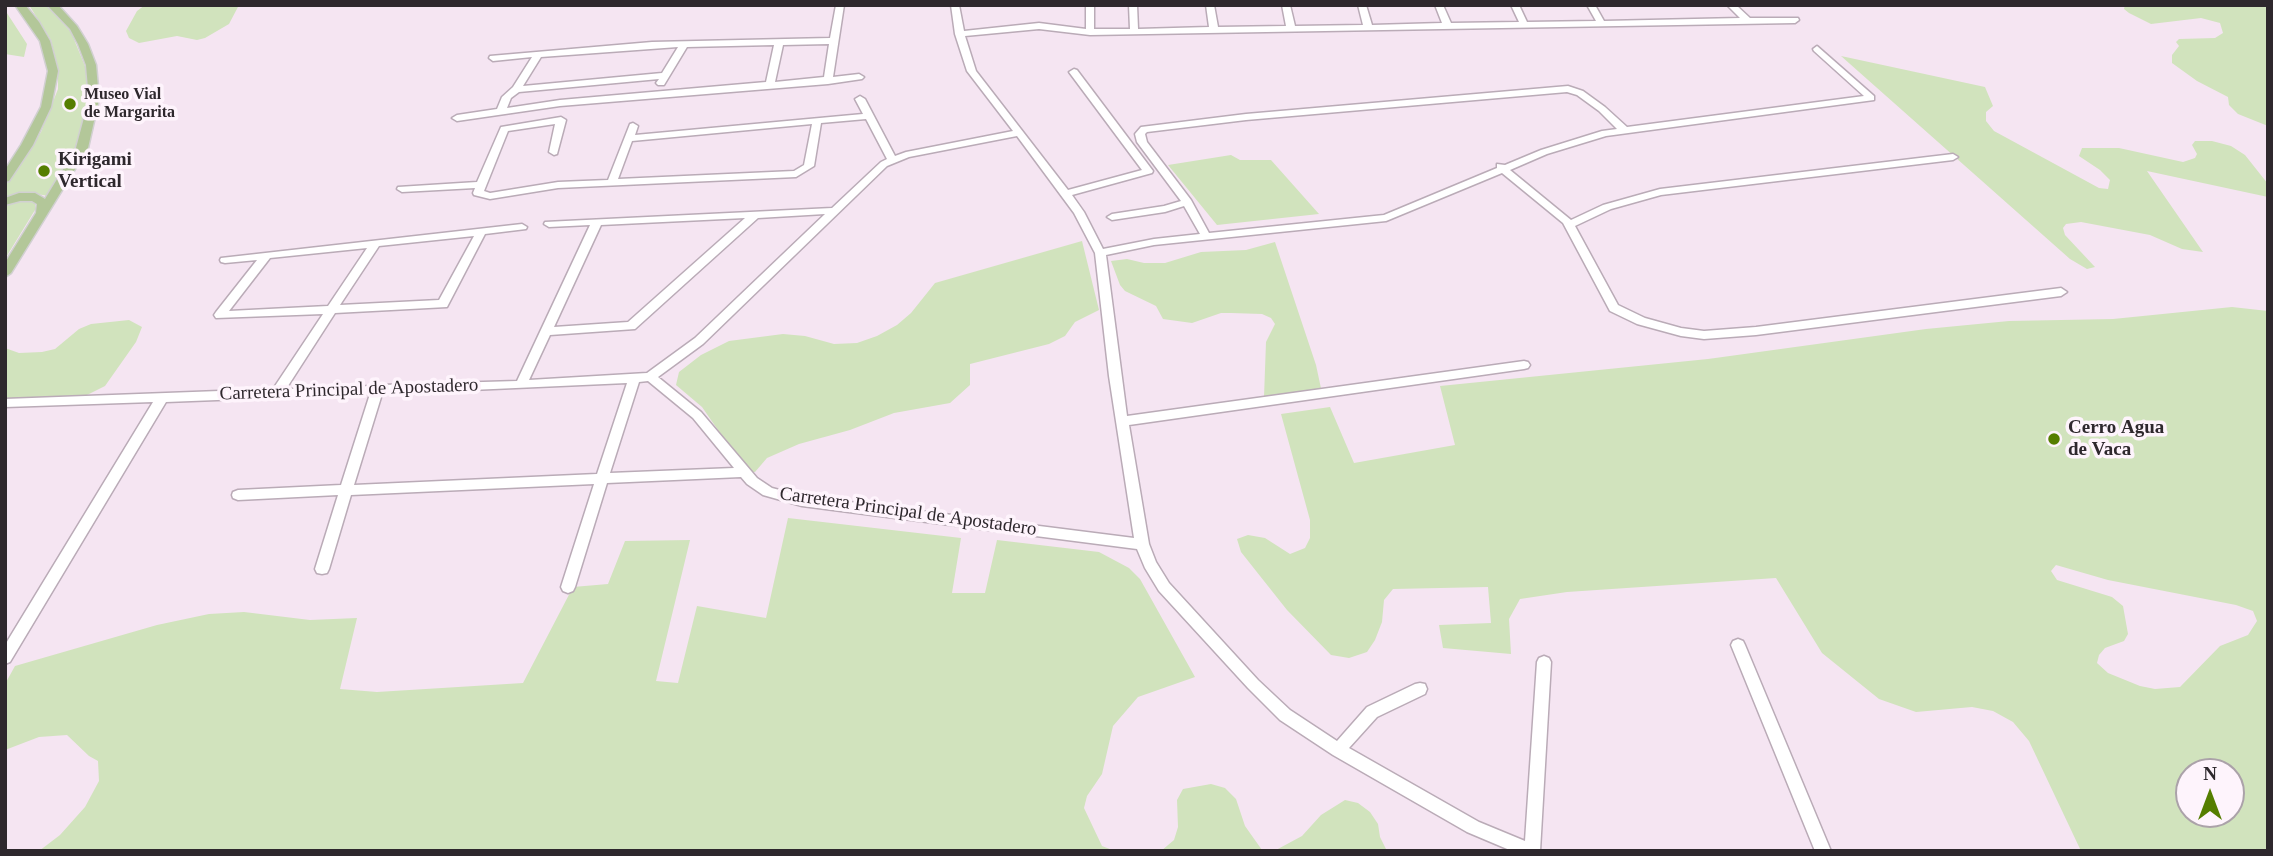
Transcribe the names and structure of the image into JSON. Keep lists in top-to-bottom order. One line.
{"streets":{"street":["Carretera Principal de Apostadero"]},"places":["Museo Vial de Margarita","Kirigami Vertical","Cerro Agua de Vaca"],"north":"top"}
